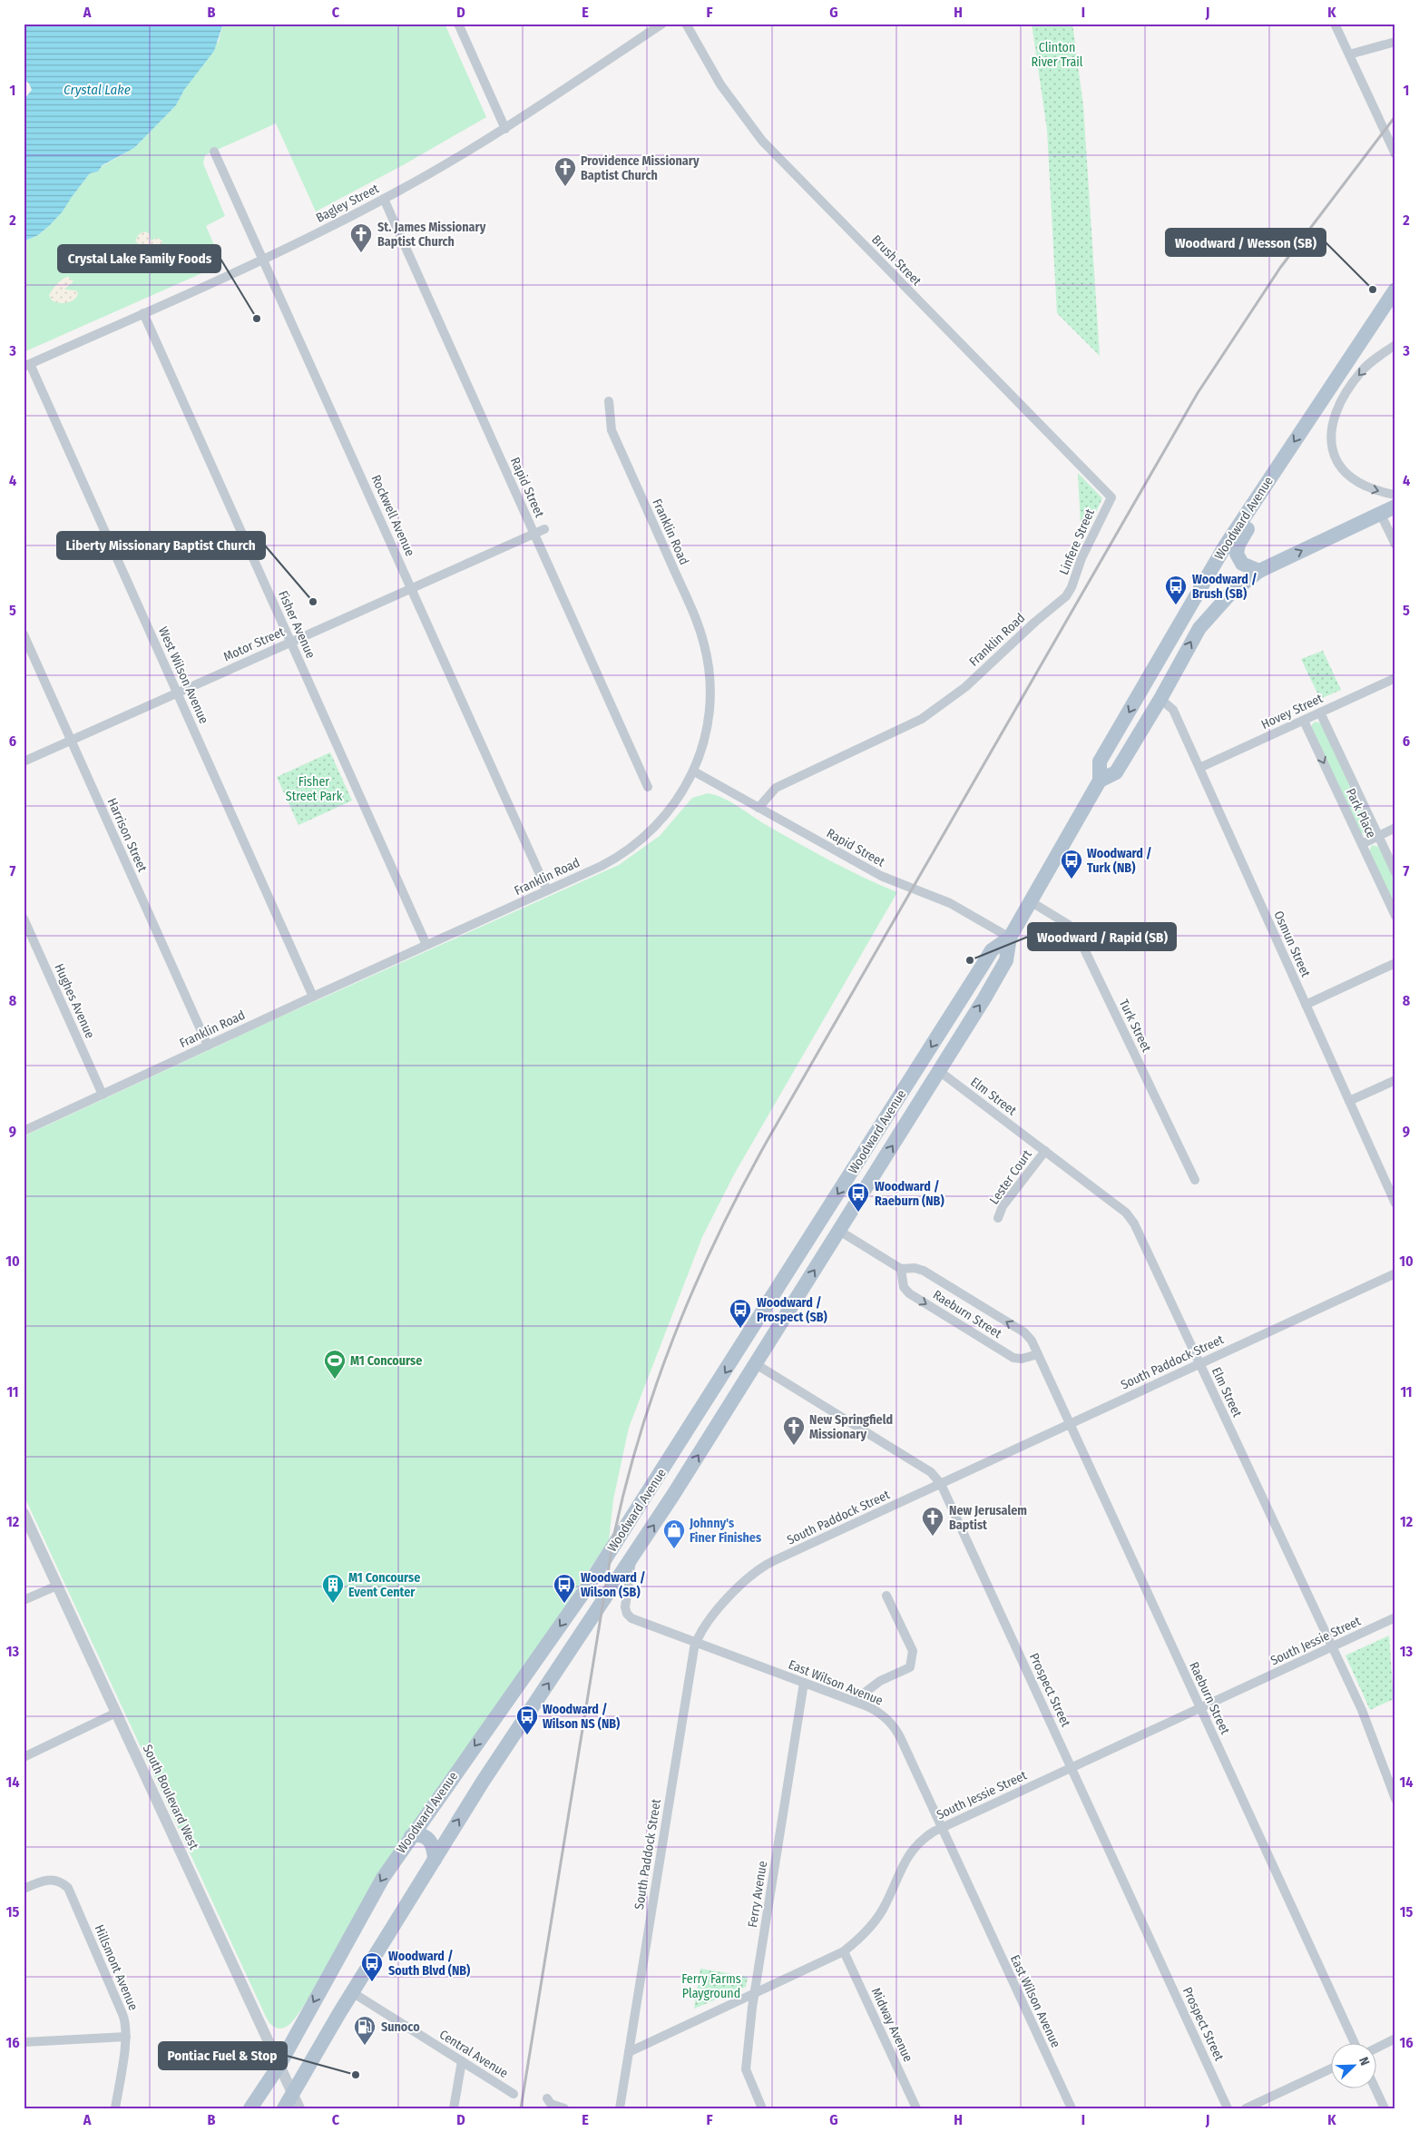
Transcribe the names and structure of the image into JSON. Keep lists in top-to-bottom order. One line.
{"streets":{"main road":["Woodward Avenue"],"street":["Bagley Street","Brush Street","Rapid Street","Rockwell Avenue","Franklin Road","Linfere Street","Fisher Avenue","Motor Street","West Wilson Avenue","Hovey Street","Park Place","Harrison Street","Osmun Street","Hughes Avenue","Turk Street","Elm Street","Lester Court","Raeburn Street","South Paddock Street","South Jessie Street","East Wilson Avenue","Prospect Street","South Boulevard West","Ferry Avenue","Hillsmont Avenue","Midway Avenue","Central Avenue"]},"crossings":[["Bagley Street","Rapid Street"],["Bagley Street","Rockwell Avenue"],["Bagley Street","Fisher Avenue"],["Bagley Street","West Wilson Avenue"],["Brush Street","Linfere Street"],["Rapid Street","Woodward Avenue"],["Rapid Street","Franklin Road"],["Rapid Street","Motor Street"],["Rockwell Avenue","Franklin Road"],["Rockwell Avenue","Motor Street"],["Woodward Avenue","Osmun Street"],["Woodward Avenue","Turk Street"],["Woodward Avenue","Elm Street"],["Woodward Avenue","Raeburn Street"],["Woodward Avenue","East Wilson Avenue"],["Woodward Avenue","Prospect Street"],["Woodward Avenue","South Boulevard West"],["Woodward Avenue","Central Avenue"],["Franklin Road","Linfere Street"],["Franklin Road","Fisher Avenue"],["Franklin Road","West Wilson Avenue"],["Franklin Road","Harrison Street"],["Franklin Road","Hughes Avenue"],["Fisher Avenue","Motor Street"],["Motor Street","West Wilson Avenue"],["Motor Street","Harrison Street"],["Hovey Street","Park Place"],["Hovey Street","Osmun Street"],["Elm Street","Lester Court"],["Elm Street","South Paddock Street"],["Elm Street","South Jessie Street"],["Raeburn Street","South Paddock Street"],["Raeburn Street","South Jessie Street"],["South Paddock Street","South Jessie Street"],["South Paddock Street","East Wilson Avenue"],["South Paddock Street","Prospect Street"],["South Jessie Street","East Wilson Avenue"],["South Jessie Street","Prospect Street"],["South Jessie Street","Ferry Avenue"],["South Jessie Street","Midway Avenue"],["East Wilson Avenue","Ferry Avenue"]],"water":["Crystal Lake"],"parks":["Clinton River Trail","Fisher Street Park","Ferry Farms Playground"],"places":{"church":["Providence Missionary Baptist Church","St. James Missionary Baptist Church","New Springfield Missionary","New Jerusalem Baptist"],"other":["Woodward / Wesson (SB)","Crystal Lake Family Foods","Liberty Missionary Baptist Church","Woodward / Rapid (SB)","Pontiac Fuel & Stop"],"bus stop":["Woodward / Brush (SB)","Woodward / Turk (NB)","Woodward / Raeburn (NB)","Woodward / Prospect (SB)","Woodward / Wilson (SB)","Woodward / Wilson NS (NB)","Woodward / South Blvd (NB)"],"sports":["M1 Concourse"],"shop":["Johnny's Finer Finishes"],"building":["M1 Concourse Event Center"],"fuel station":["Sunoco"]},"north":"top right","grid":{"columns":["A","B","C","D","E","F","G","H","I","J","K"],"rows":["1","2","3","4","5","6","7","8","9","10","11","12","13","14","15","16"]}}
